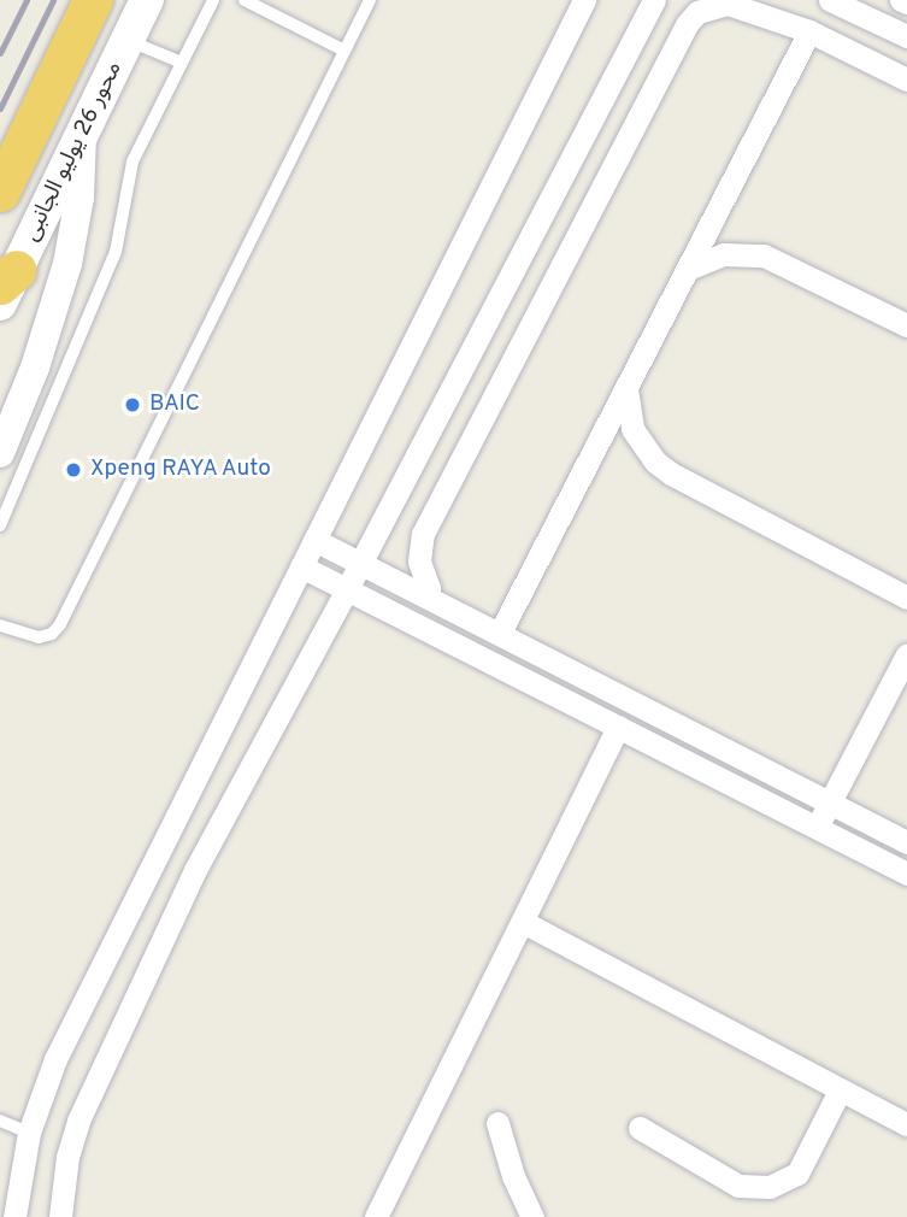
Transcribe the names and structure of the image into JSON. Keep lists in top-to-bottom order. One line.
{"streets":{"main road":["محور 26 يوليو الجانبى"]},"places":["BAIC","Xpeng RAYA Auto"]}
